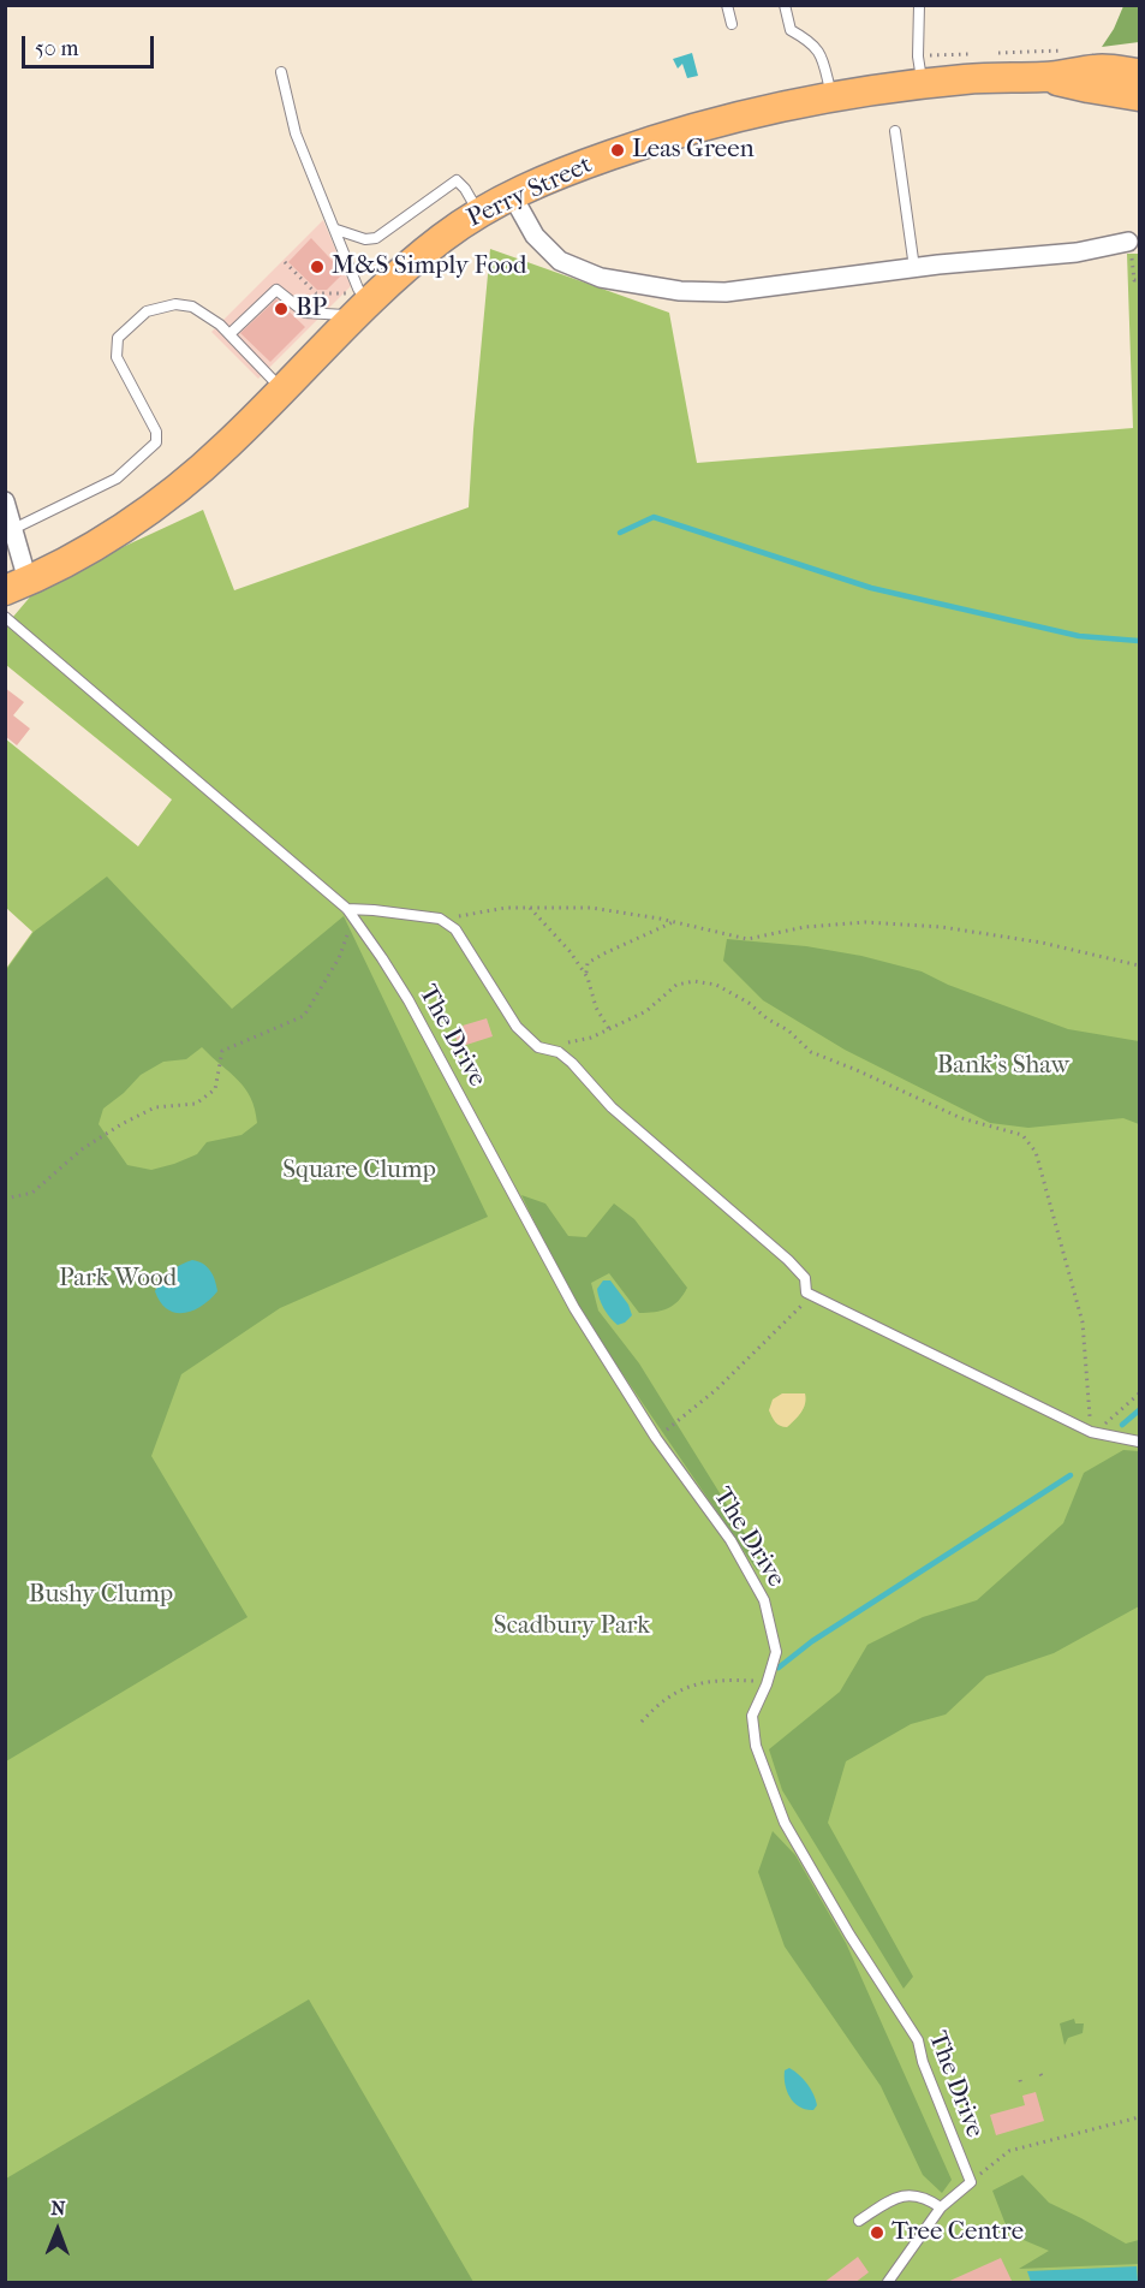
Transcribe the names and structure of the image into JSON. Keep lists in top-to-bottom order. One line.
{"streets":{"main road":["Perry Street"],"lane":["The Drive"]},"parks":["Bank's Shaw","Square Clump","Park Wood","Bushy Clump","Scadbury Park"],"places":["Leas Green","M&S Simply Food","BP","Tree Centre"],"scale_bar":"50 m","north":"top"}
